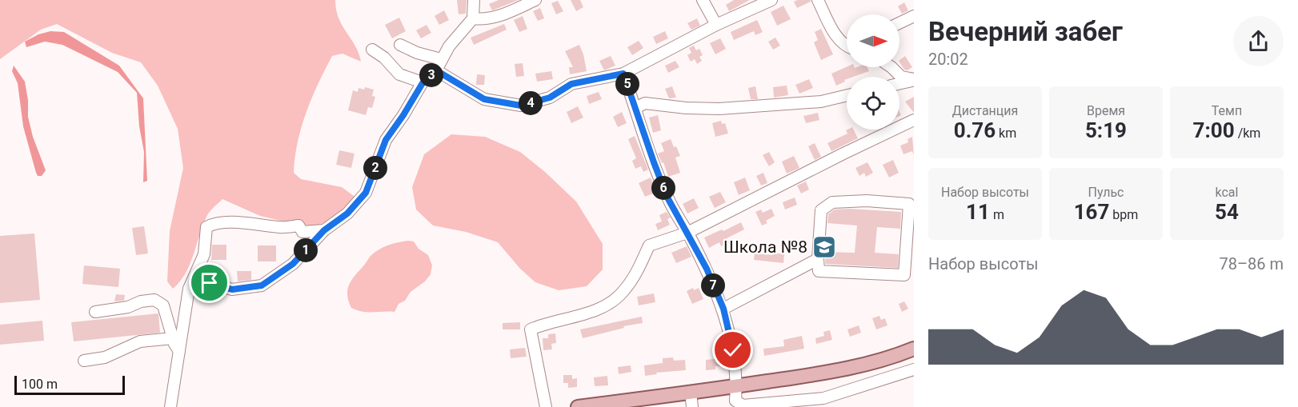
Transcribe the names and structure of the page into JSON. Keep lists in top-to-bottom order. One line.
{"places":{"school or university":["Школа №8"]},"scale_bar":"100 m","north":"right","page":{"heading":["Вечерний забег","20:02"],"pins":["3","5","4","2","6","1","7"],"stats":[["Дистанция","0.76 km"],["Время","5:19"],["Темп","7:00 /km"],["Набор высоты","11 m"],["Пульс","167 bpm"],["kcal","54"]],"chart":["Набор высоты","78–86 m"],"scale":"100 m"}}
